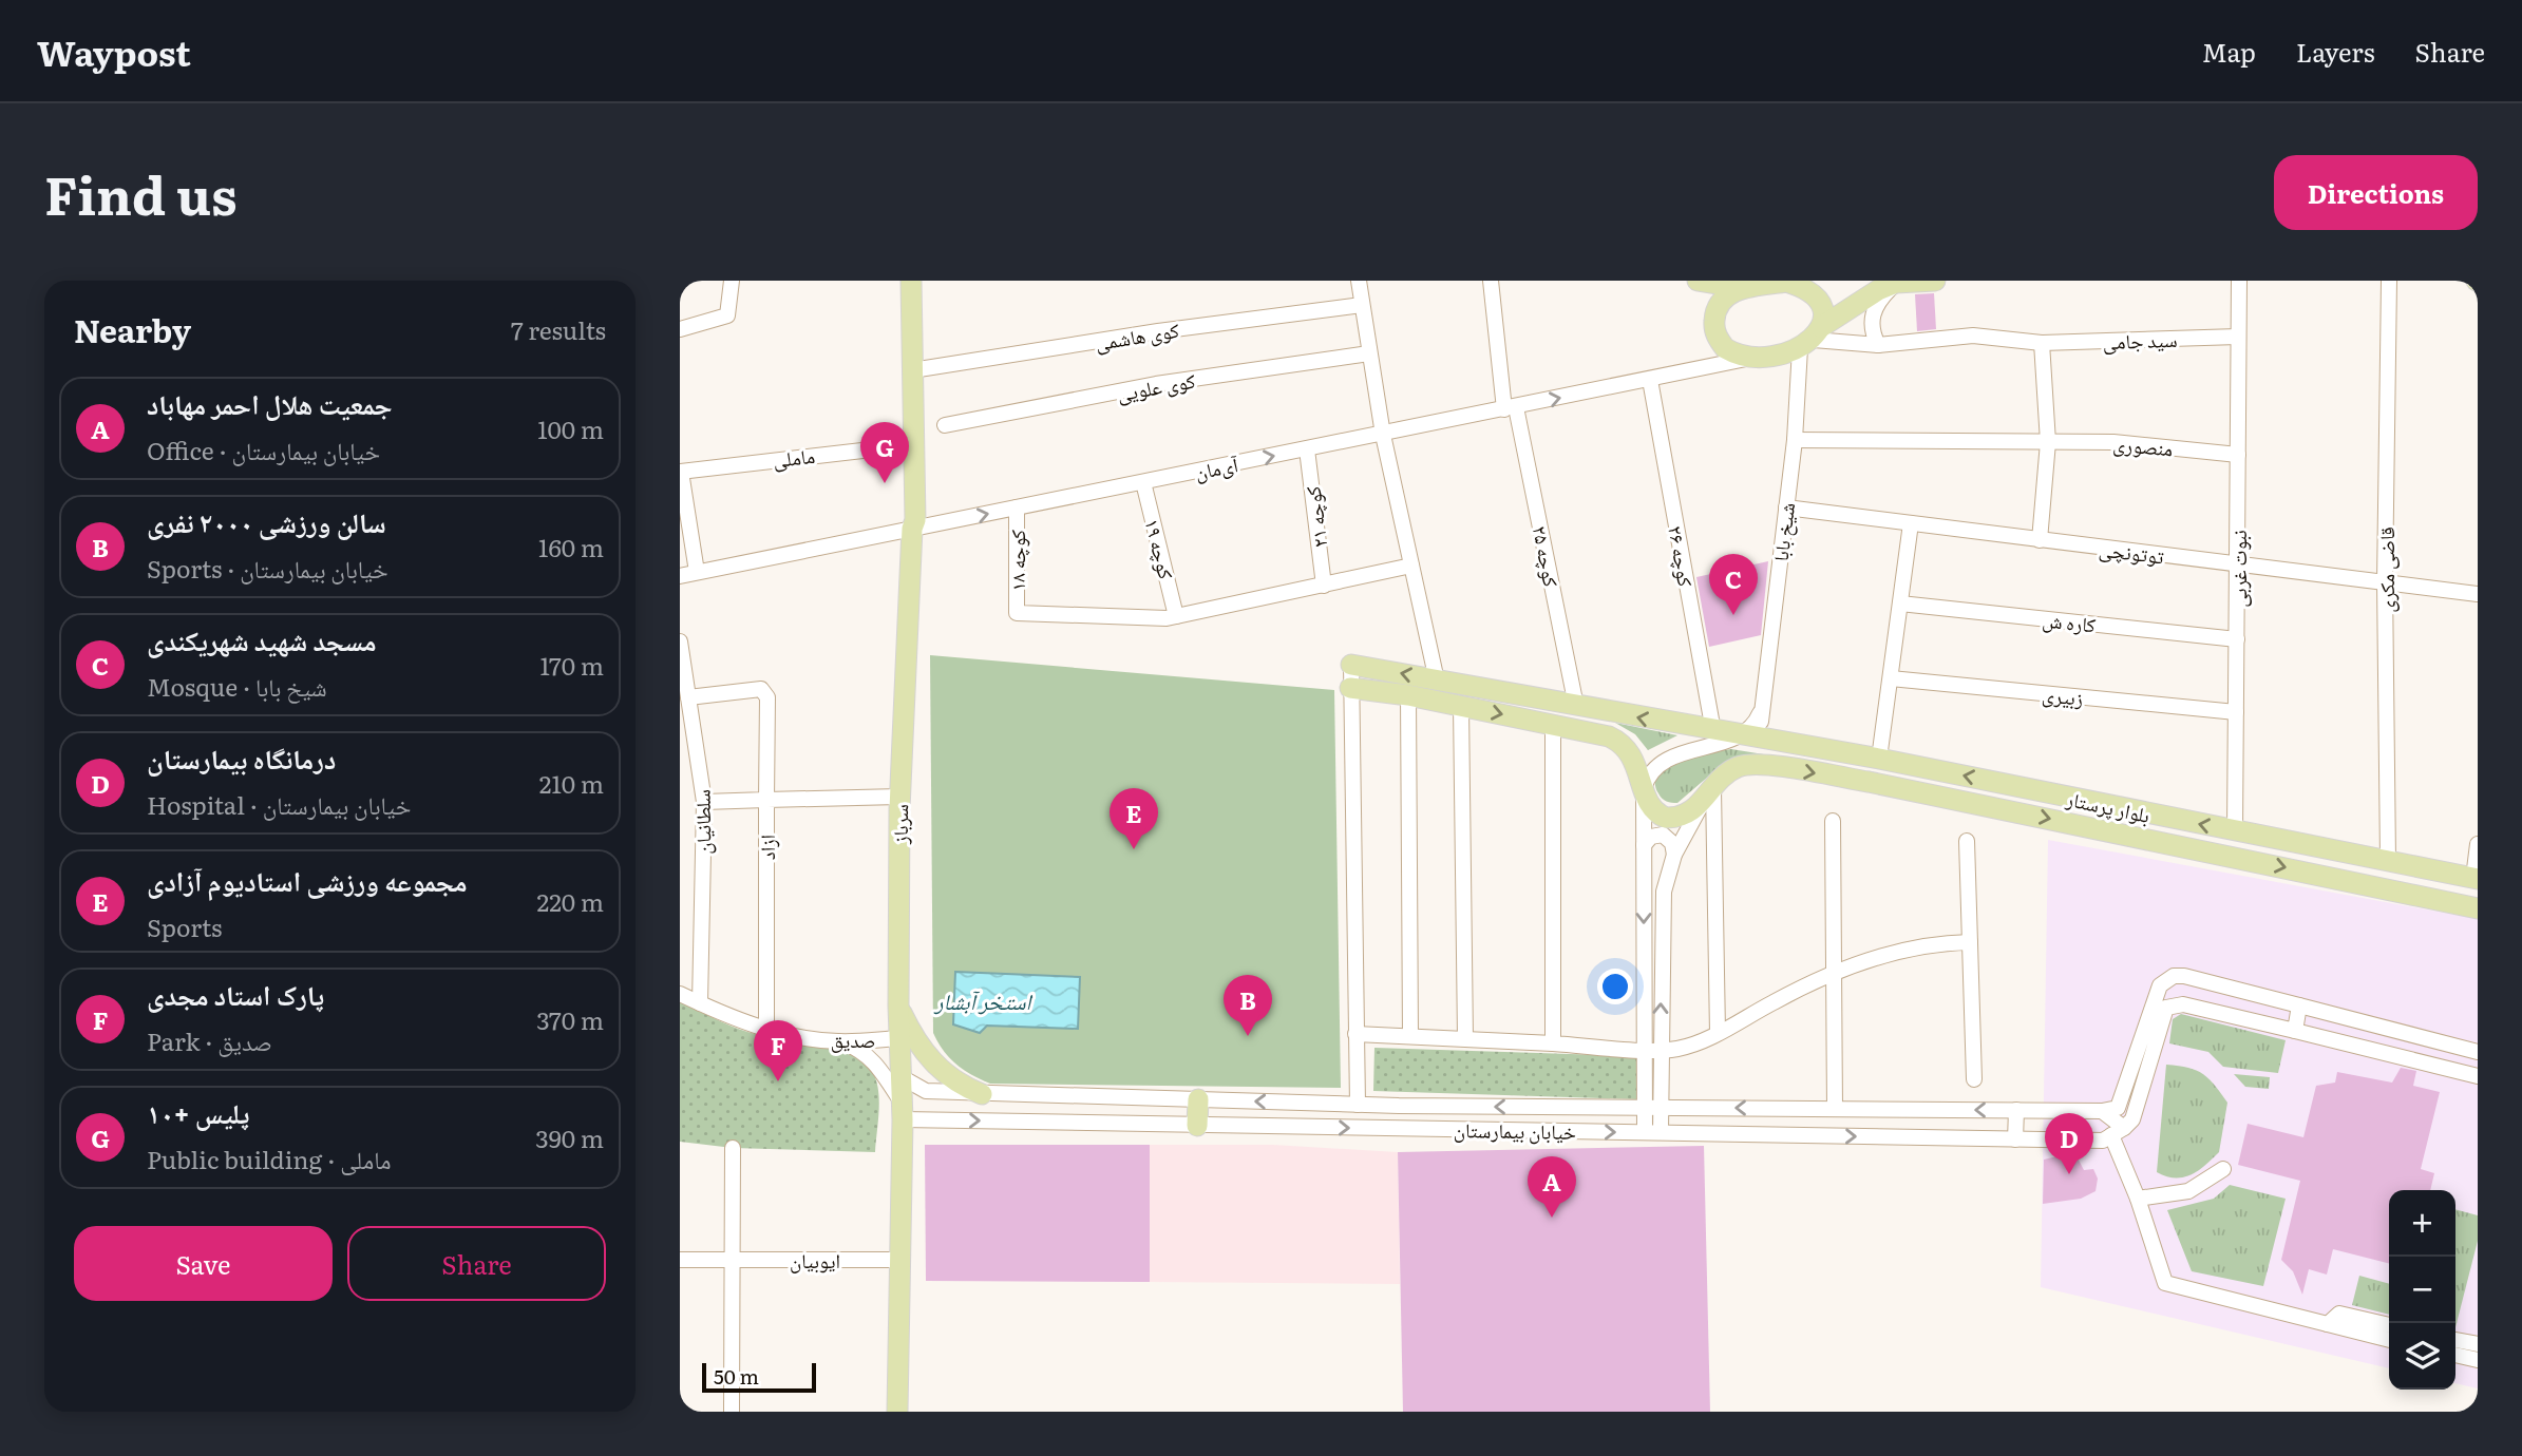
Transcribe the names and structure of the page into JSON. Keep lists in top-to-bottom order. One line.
{"streets":{"main road":["نبوت غربی","بلوار پرستار","سرباز"],"street":["کوی هاشمی","سید جامی","کوی علویی","منصوری","ماملی","آی‌مان","کوچه ۲۱","شیخ بابا","کوچه ۱۹","توتونچی","کوچه ۲۵","کوچه ۲۶","کوچه ۱۸","قاضی مکری","کاره ش","زبیری","سلطانیان","ازاد","صدیق","خیابان بیمارستان","ایوبیان"]},"crossings":[["سید جامی","آی‌مان"],["سید جامی","شیخ بابا"],["سید جامی","نبوت غربی"],["منصوری","شیخ بابا"],["منصوری","نبوت غربی"],["آی‌مان","کوچه ۲۱"],["آی‌مان","شیخ بابا"],["آی‌مان","کوچه ۱۹"],["آی‌مان","کوچه ۲۵"],["آی‌مان","کوچه ۲۶"],["آی‌مان","کوچه ۱۸"],["آی‌مان","سرباز"],["شیخ بابا","توتونچی"],["کوچه ۱۹","کوچه ۱۸"],["توتونچی","نبوت غربی"],["توتونچی","قاضی مکری"],["کوچه ۲۵","بلوار پرستار"],["کوچه ۲۶","بلوار پرستار"],["نبوت غربی","کاره ش"],["نبوت غربی","زبیری"],["نبوت غربی","بلوار پرستار"],["قاضی مکری","بلوار پرستار"],["سلطانیان","ازاد"],["سلطانیان","صدیق"],["سرباز","صدیق"],["سرباز","خیابان بیمارستان"],["سرباز","ایوبیان"],["ازاد","صدیق"]],"one_way":["آی‌مان"],"water":["استخر آبشار"],"scale_bar":"50 m","page":{"header":"Waypost","nav":["Map","Layers","Share"],"title":"Find us","buttons":["Directions",["Save","Share"]],"heading":["Nearby","7 results"],"list":[{"mark":"A","name":"جمعیت هلال احمر مهاباد","note":"Office · خیابان بیمارستان","value":"100 m"},{"mark":"B","name":"سالن ورزشی ۲۰۰۰ نفری","note":"Sports · خیابان بیمارستان","value":"160 m"},{"mark":"C","name":"مسجد شهید شهریکندی","note":"Mosque · شیخ بابا","value":"170 m"},{"mark":"D","name":"درمانگاه بیمارستان","note":"Hospital · خیابان بیمارستان","value":"210 m"},{"mark":"E","name":"مجموعه ورزشی استادیوم آزادی","note":"Sports","value":"220 m"},{"mark":"F","name":"پارک استاد مجدی","note":"Park · صدیق","value":"370 m"},{"mark":"G","name":"پلیس +۱۰","note":"Public building · ماملی","value":"390 m"}],"pins":["G","C","E","B","F","D","A"],"map_buttons":["+","−"],"scale":"50 m"}}
